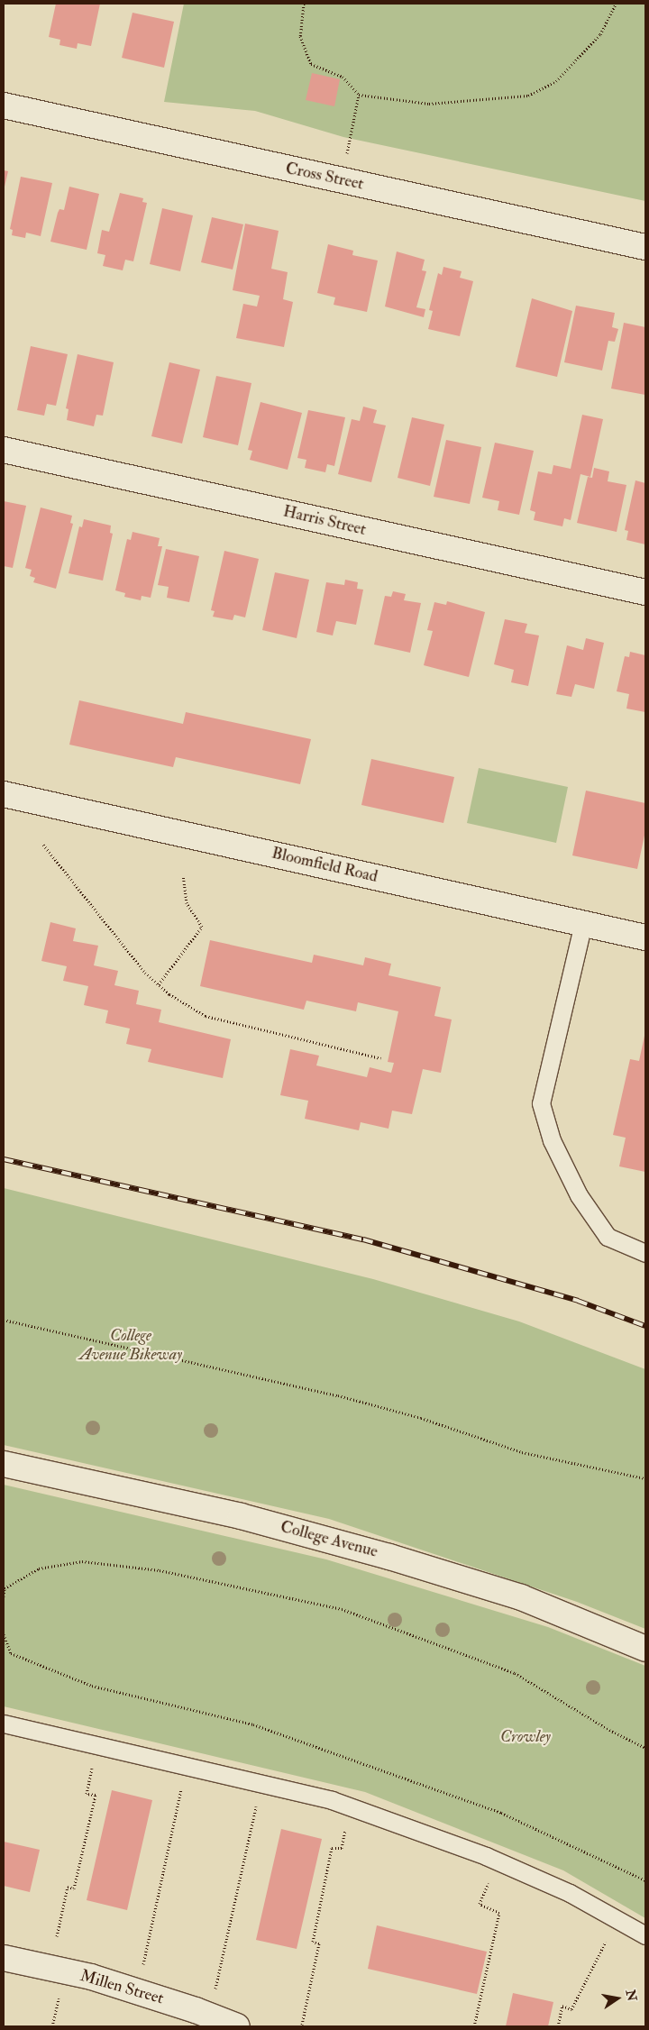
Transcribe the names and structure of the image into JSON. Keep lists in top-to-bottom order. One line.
{"streets":{"street":["Cross Street","Harris Street","Bloomfield Road","College Avenue","Millen Street"]},"parks":["College Avenue Bikeway","Crowley"],"north":"right"}
